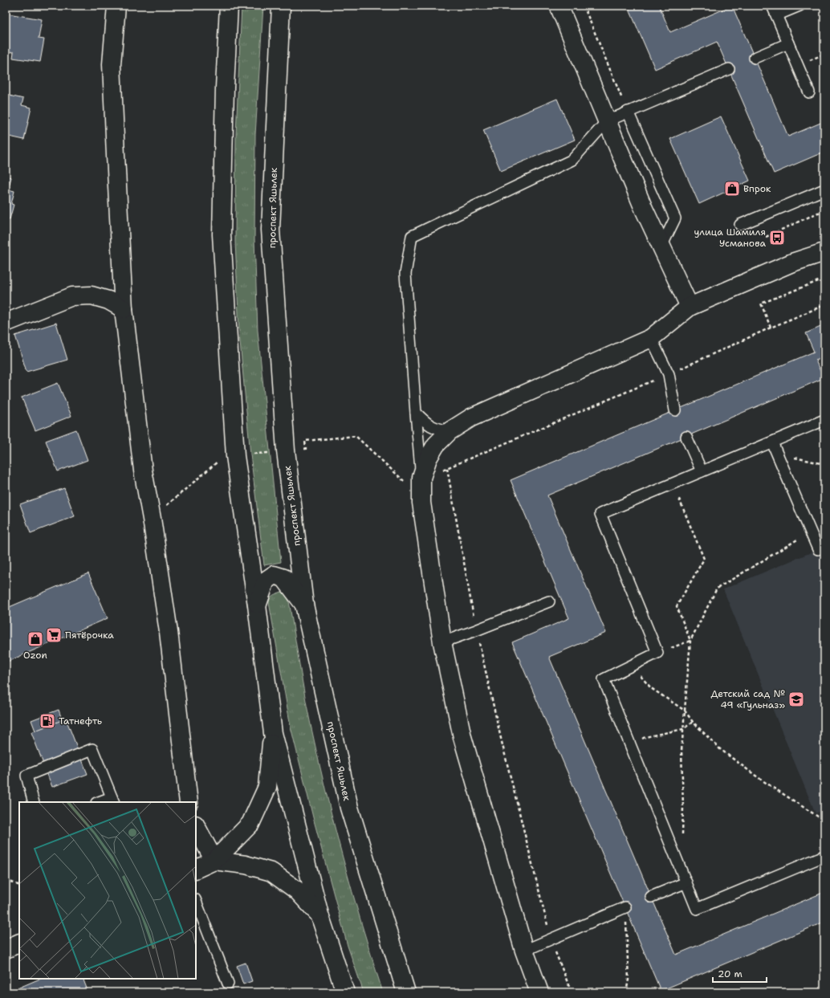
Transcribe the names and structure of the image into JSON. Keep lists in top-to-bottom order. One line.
{"streets":{"street":["проспект Яшьлек"]},"places":{"shop":["Впрок","Ozon"],"bus stop":["улица Шамиля Усманова"],"supermarket":["Пятёрочка"],"school or university":["Детский сад № 49 «Гульназ»"],"fuel station":["Татнефть"]},"scale_bar":"20 m"}
